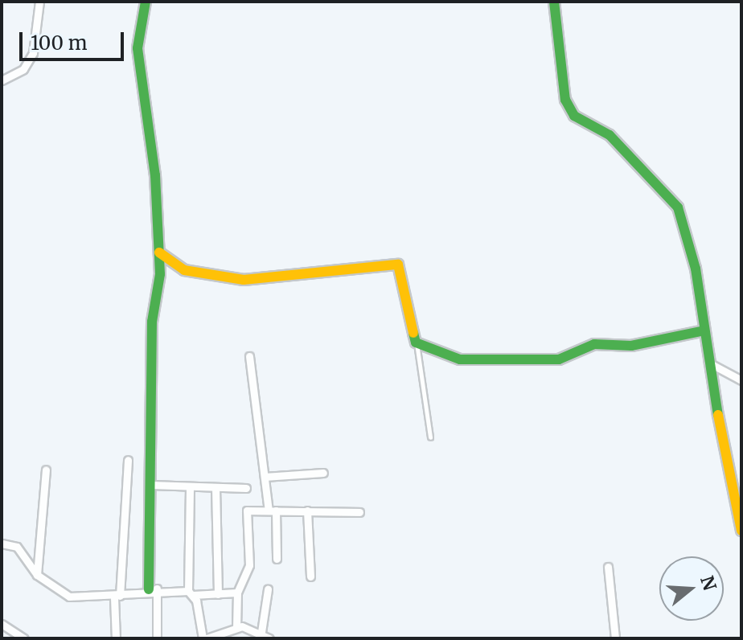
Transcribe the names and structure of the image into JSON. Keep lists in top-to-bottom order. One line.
{"scale_bar":"100 m","north":"right"}
